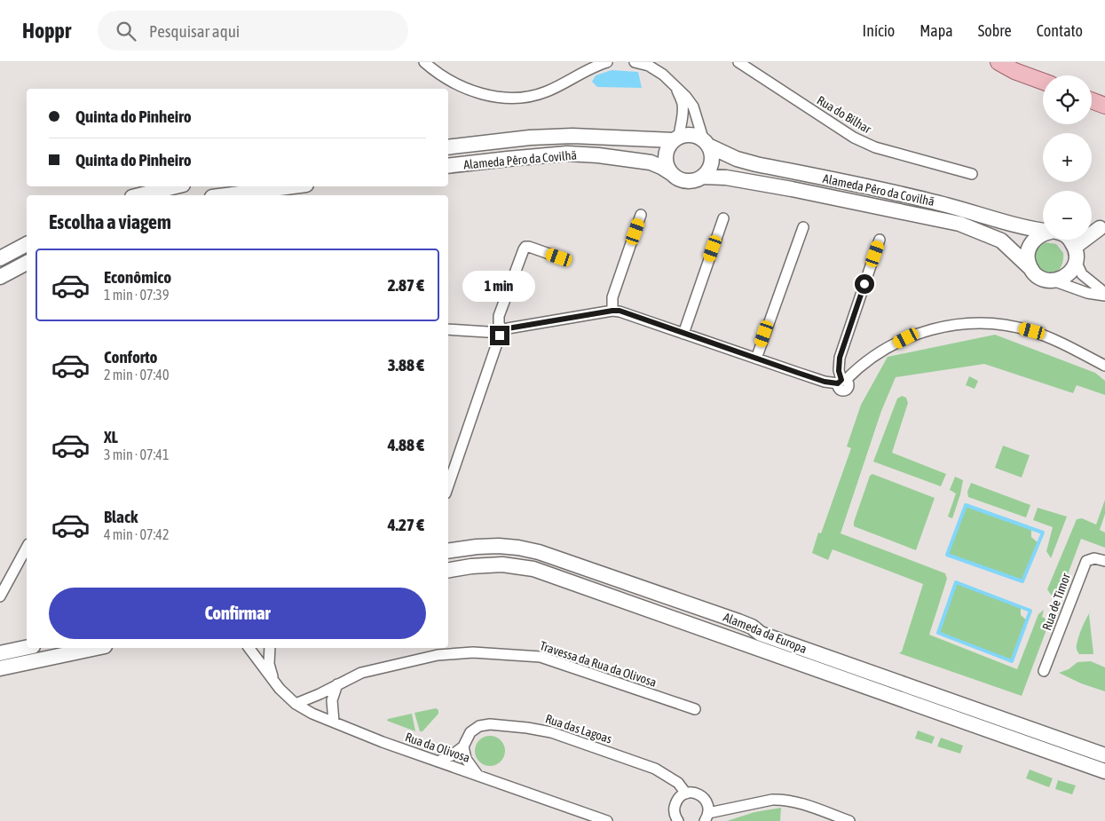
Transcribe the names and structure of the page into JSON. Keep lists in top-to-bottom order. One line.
{"streets":{"main road":["Alameda Pêro da Covilhã","Alameda da Europa"],"street":["Rua do Bilhar","Rua de Timor","Travessa da Rua da Olivosa","Rua das Lagoas","Rua da Olivosa"]},"crossings":[["Travessa da Rua da Olivosa","Rua da Olivosa"],["Rua das Lagoas","Rua da Olivosa"]],"page":{"header":"Hoppr","search":"Pesquisar aqui","nav":["Início","Mapa","Sobre","Contato"],"map_buttons":["+","−"],"banner":["Quinta do Pinheiro","Quinta do Pinheiro"],"heading":"Escolha a viagem","list":[{"name":"Econômico","note":"1 min · 07:39","value":"2.87 €"},{"name":"Conforto","note":"2 min · 07:40","value":"3.88 €"},{"name":"XL","note":"3 min · 07:41","value":"4.88 €"},{"name":"Black","note":"4 min · 07:42","value":"4.27 €"}],"bubble":"1 min","buttons":"Confirmar"}}
